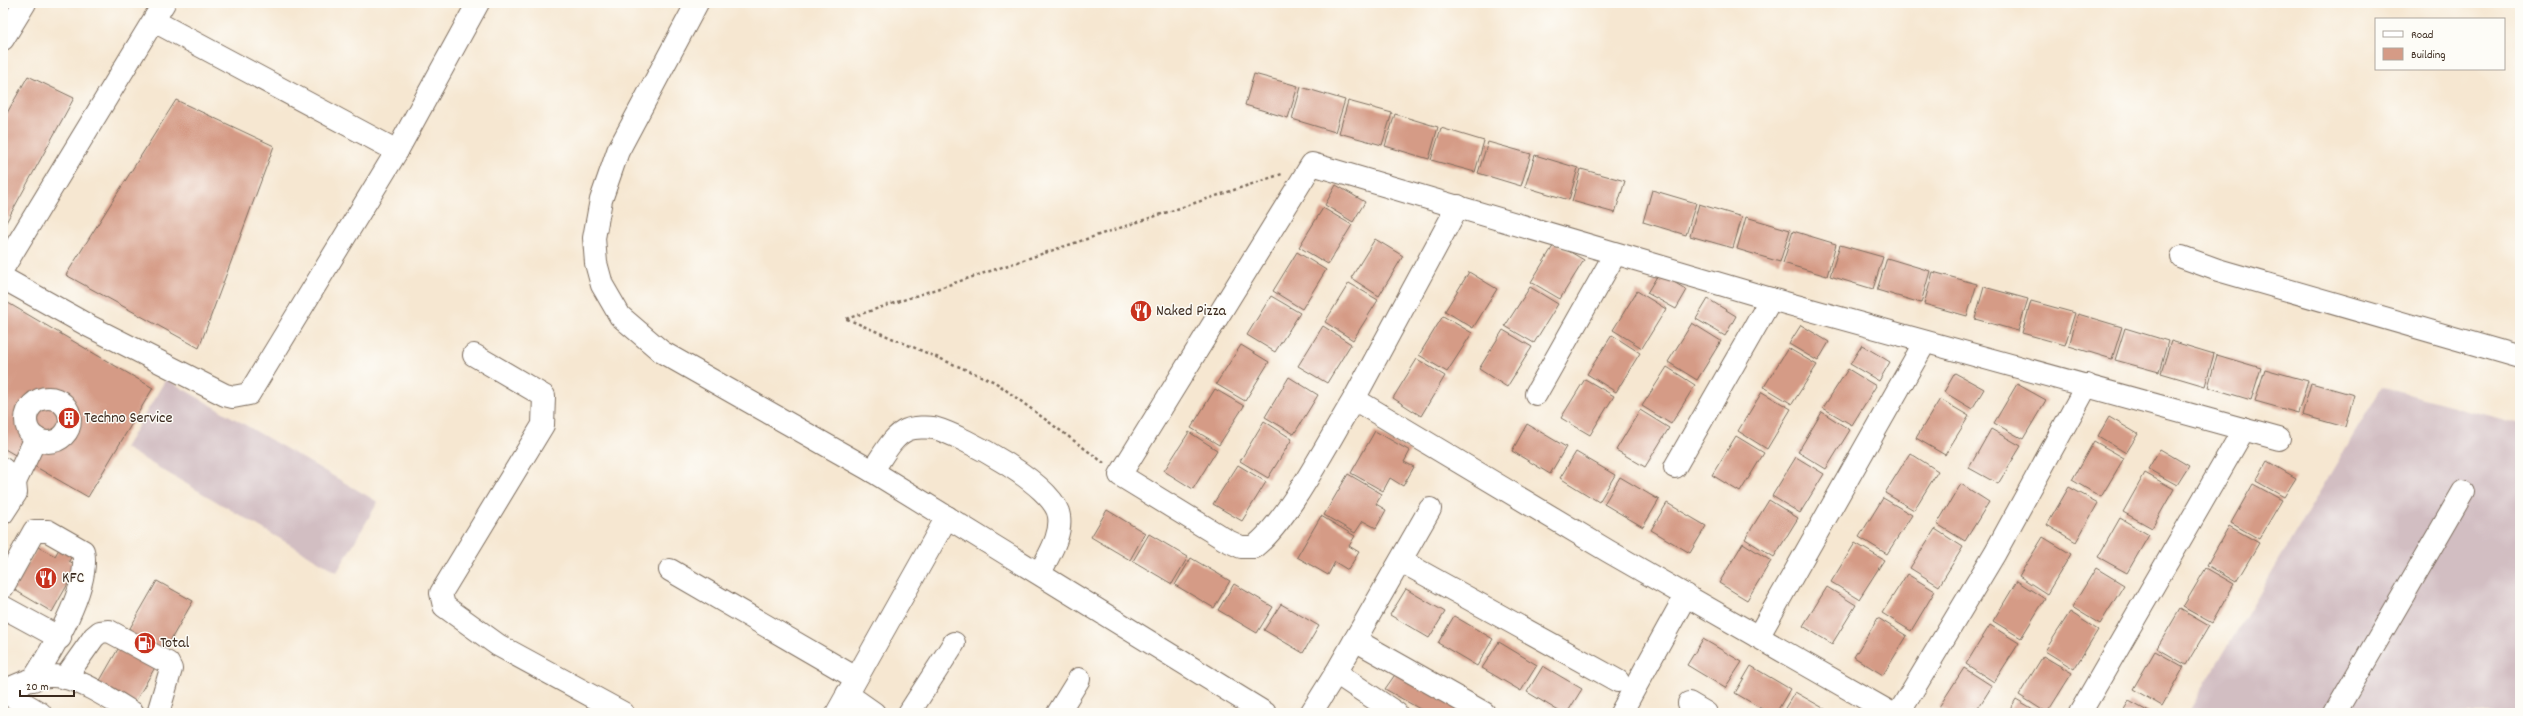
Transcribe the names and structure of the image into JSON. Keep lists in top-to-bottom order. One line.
{"places":{"restaurant":["Naked Pizza","KFC"],"building":["Techno Service"],"fuel station":["Total"]},"legend":["Road","Building"],"scale_bar":"20 m"}
